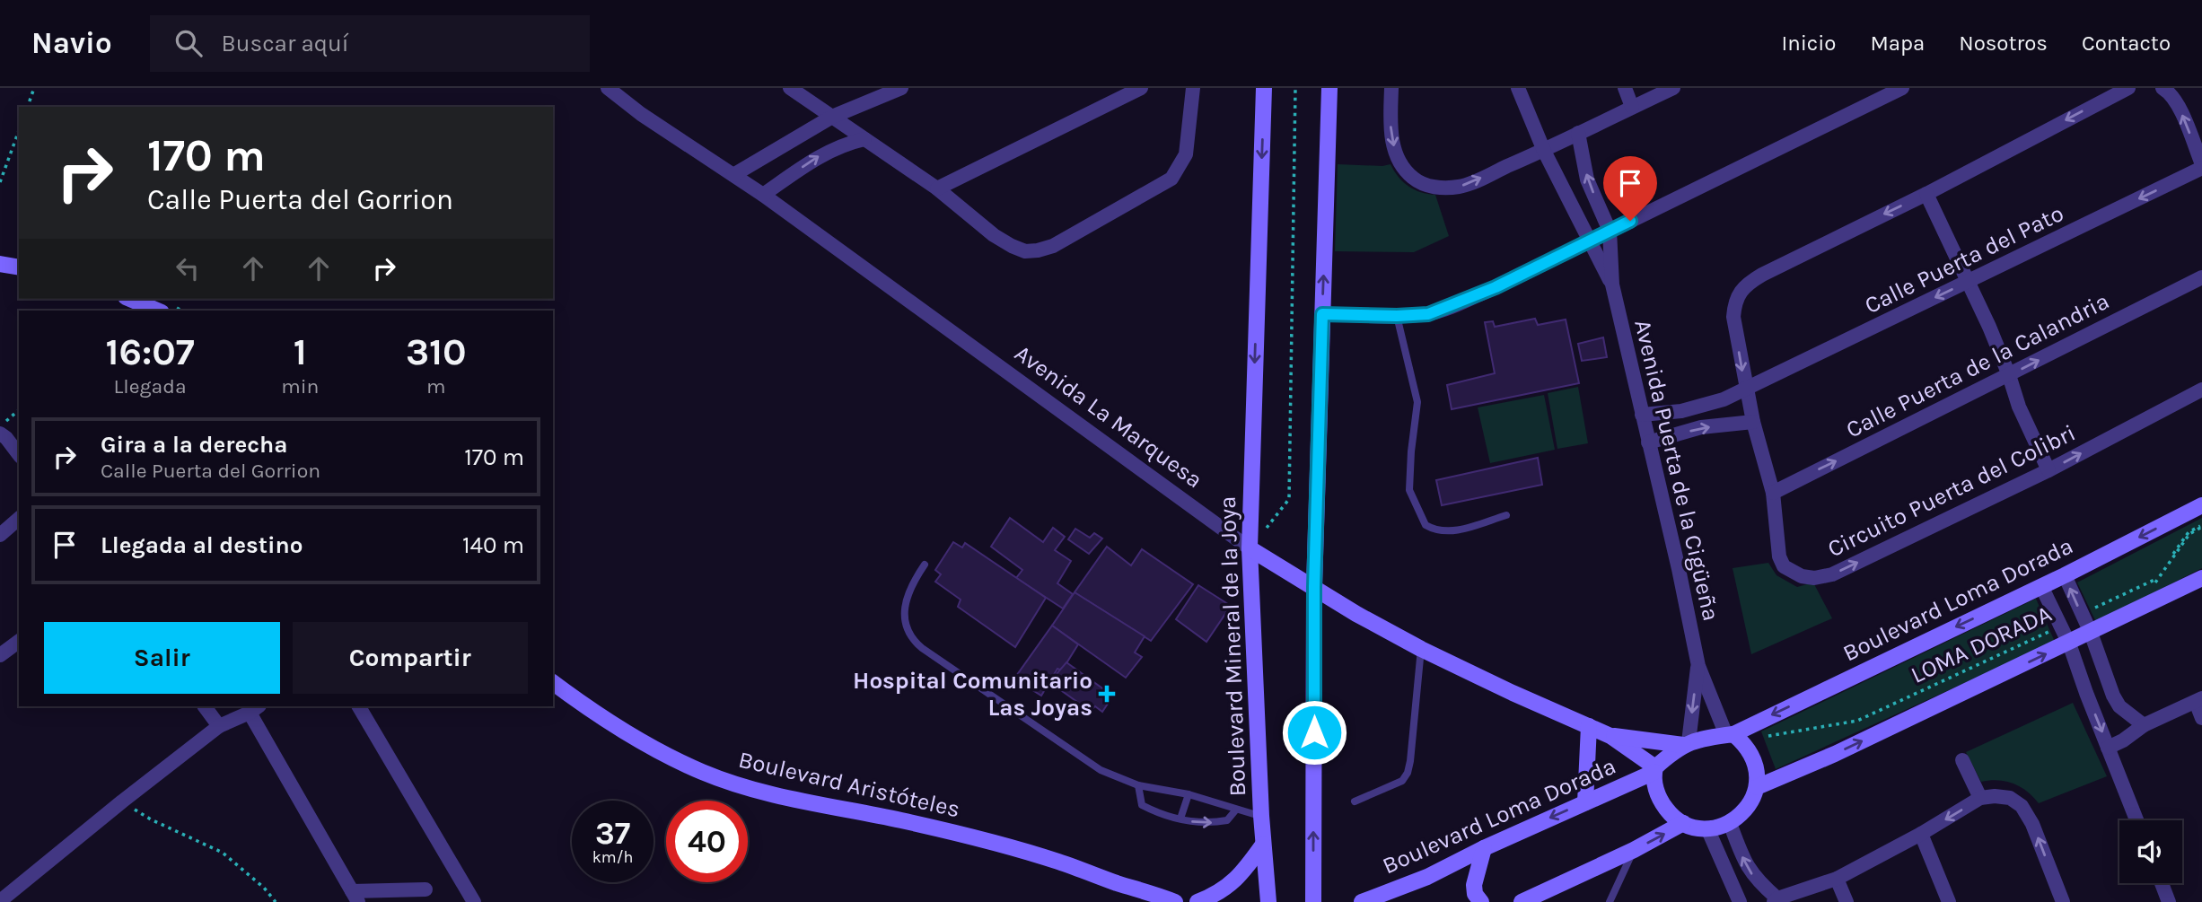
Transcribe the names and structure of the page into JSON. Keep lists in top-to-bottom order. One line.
{"streets":{"street":["Calle Puerta del Pato","Calle Puerta de la Calandria","Avenida La Marquesa","Avenida Puerta de la Cigüeña","Circuito Puerta del Colibri","Boulevard Loma Dorada","Boulevard Mineral de la Joya","Boulevard Aristóteles"],"path":["LOMA DORADA"]},"crossings":[["Calle Puerta del Pato","Circuito Puerta del Colibri"],["Calle Puerta de la Calandria","Circuito Puerta del Colibri"],["Avenida La Marquesa","Avenida Puerta de la Cigüeña"],["Avenida La Marquesa","Boulevard Loma Dorada"],["Avenida La Marquesa","Boulevard Mineral de la Joya"],["Avenida Puerta de la Cigüeña","Boulevard Loma Dorada"],["Boulevard Loma Dorada","LOMA DORADA"]],"one_way":["Calle Puerta del Pato","Calle Puerta de la Calandria"],"places":{"health":["Hospital Comunitario Las Joyas"]},"page":{"header":"Navio","search":"Buscar aquí","nav":["Inicio","Mapa","Nosotros","Contacto"],"turn":["170 m","Calle Puerta del Gorrion"],"eta":["16:07","Llegada","1","min","310","m"],"list":[{"name":"Gira a la derecha","note":"Calle Puerta del Gorrion","value":"170 m"},{"name":"Llegada al destino","value":"140 m"}],"buttons":["Salir","Compartir"],"speed":"37 km/h","limit":"40"}}
